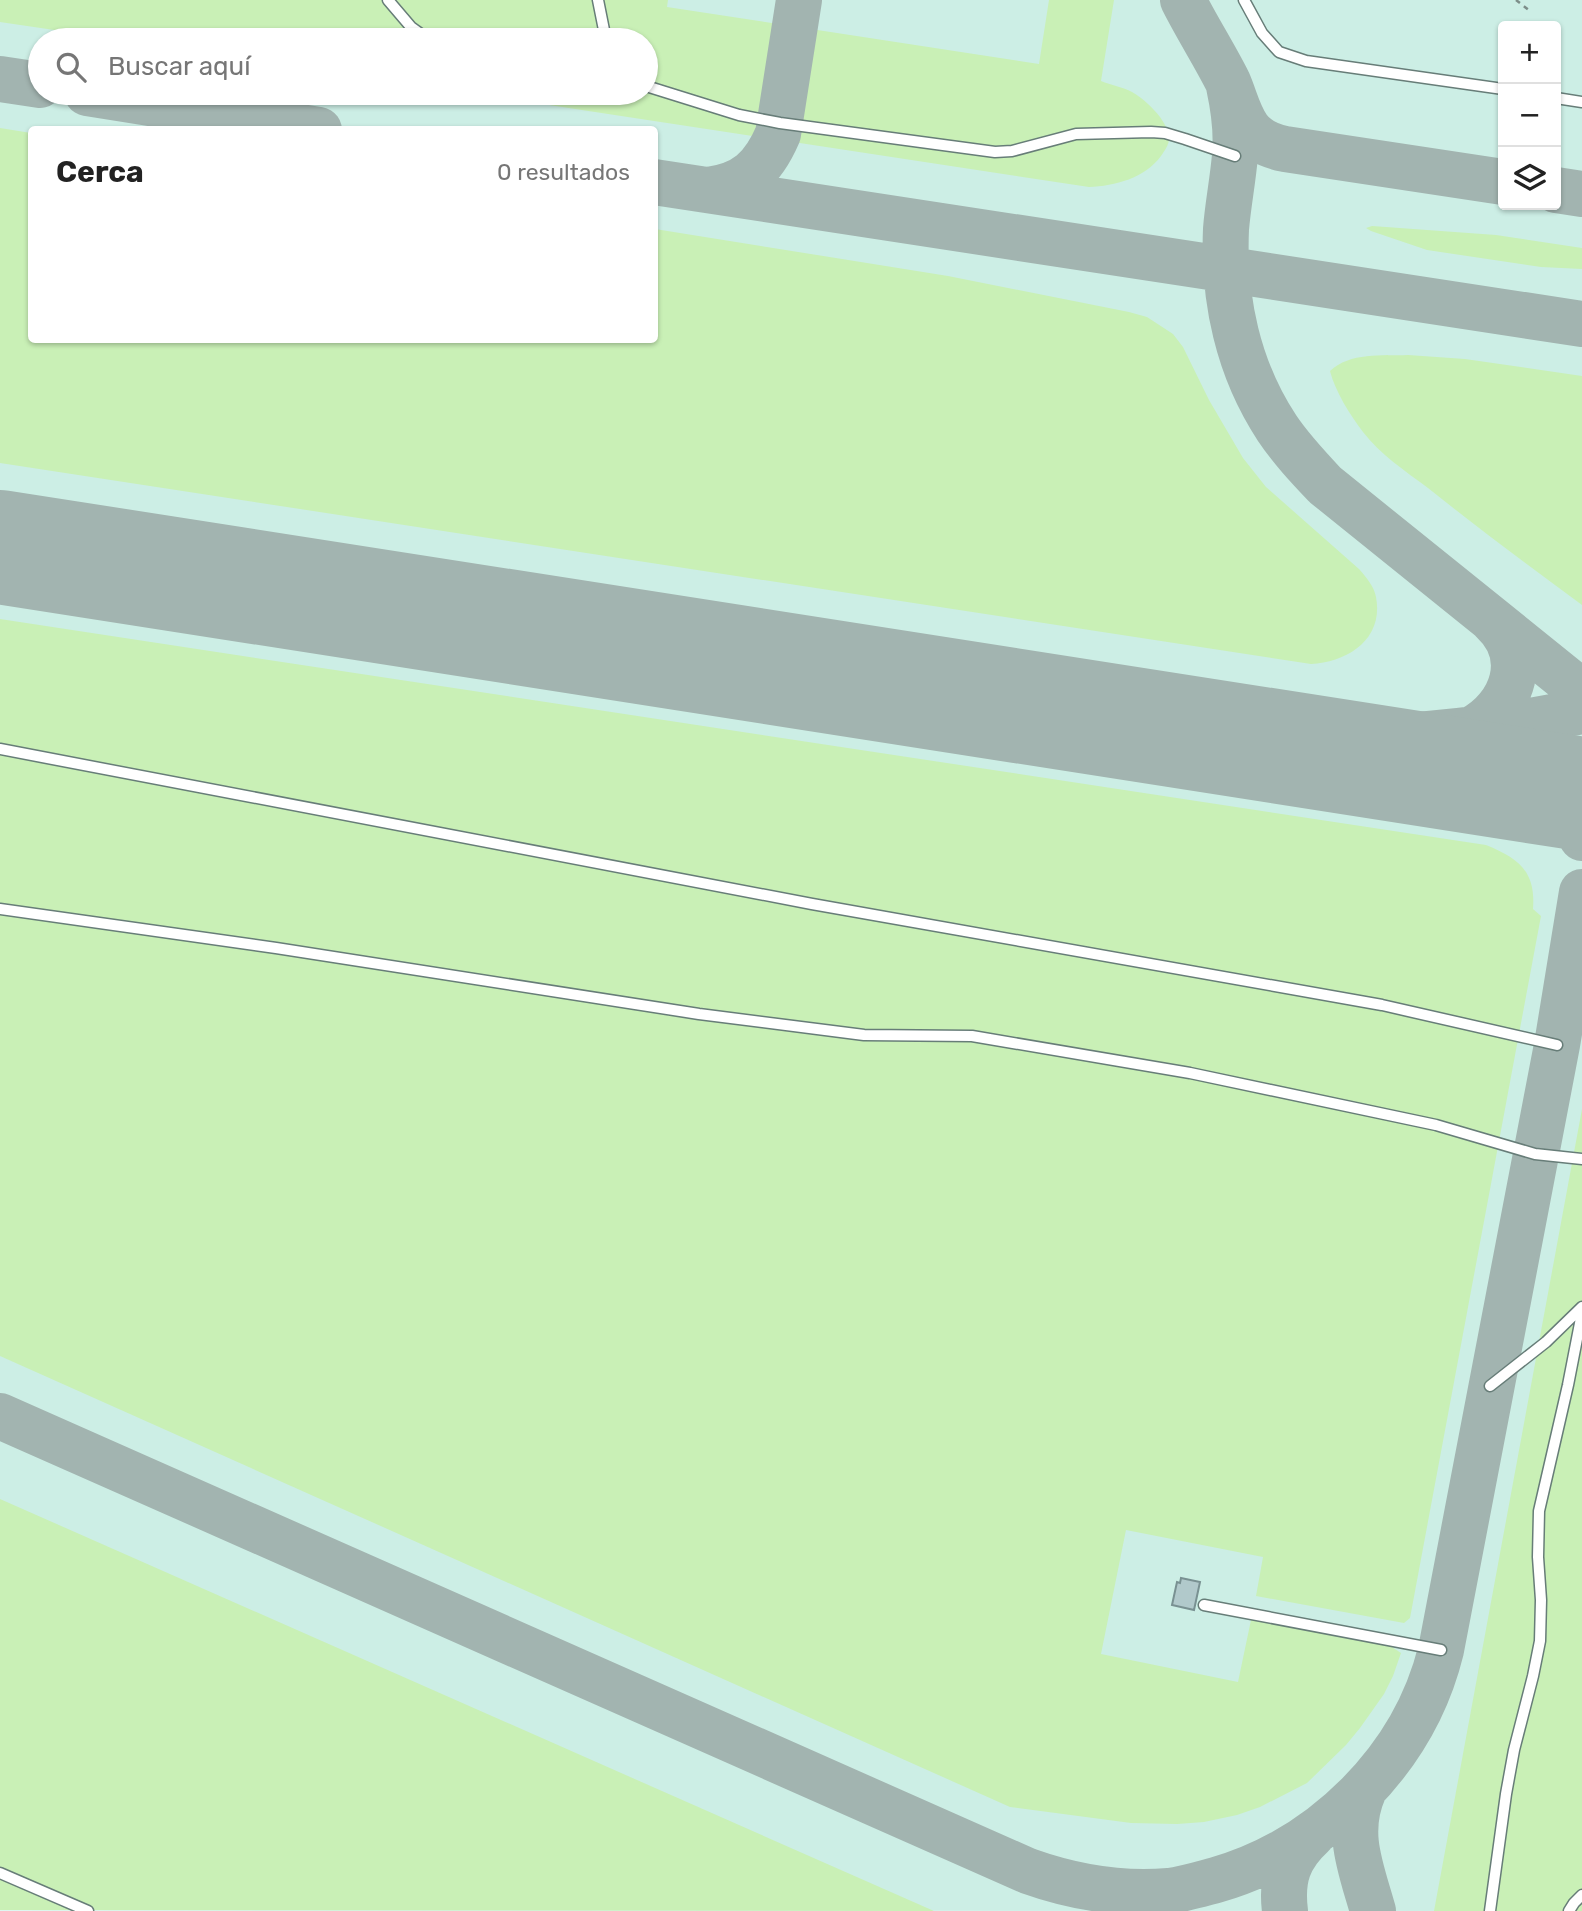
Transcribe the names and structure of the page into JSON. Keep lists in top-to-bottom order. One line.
{"page":{"map_buttons":["+","−"],"search":"Buscar aquí","heading":["Cerca","0 resultados"]}}
